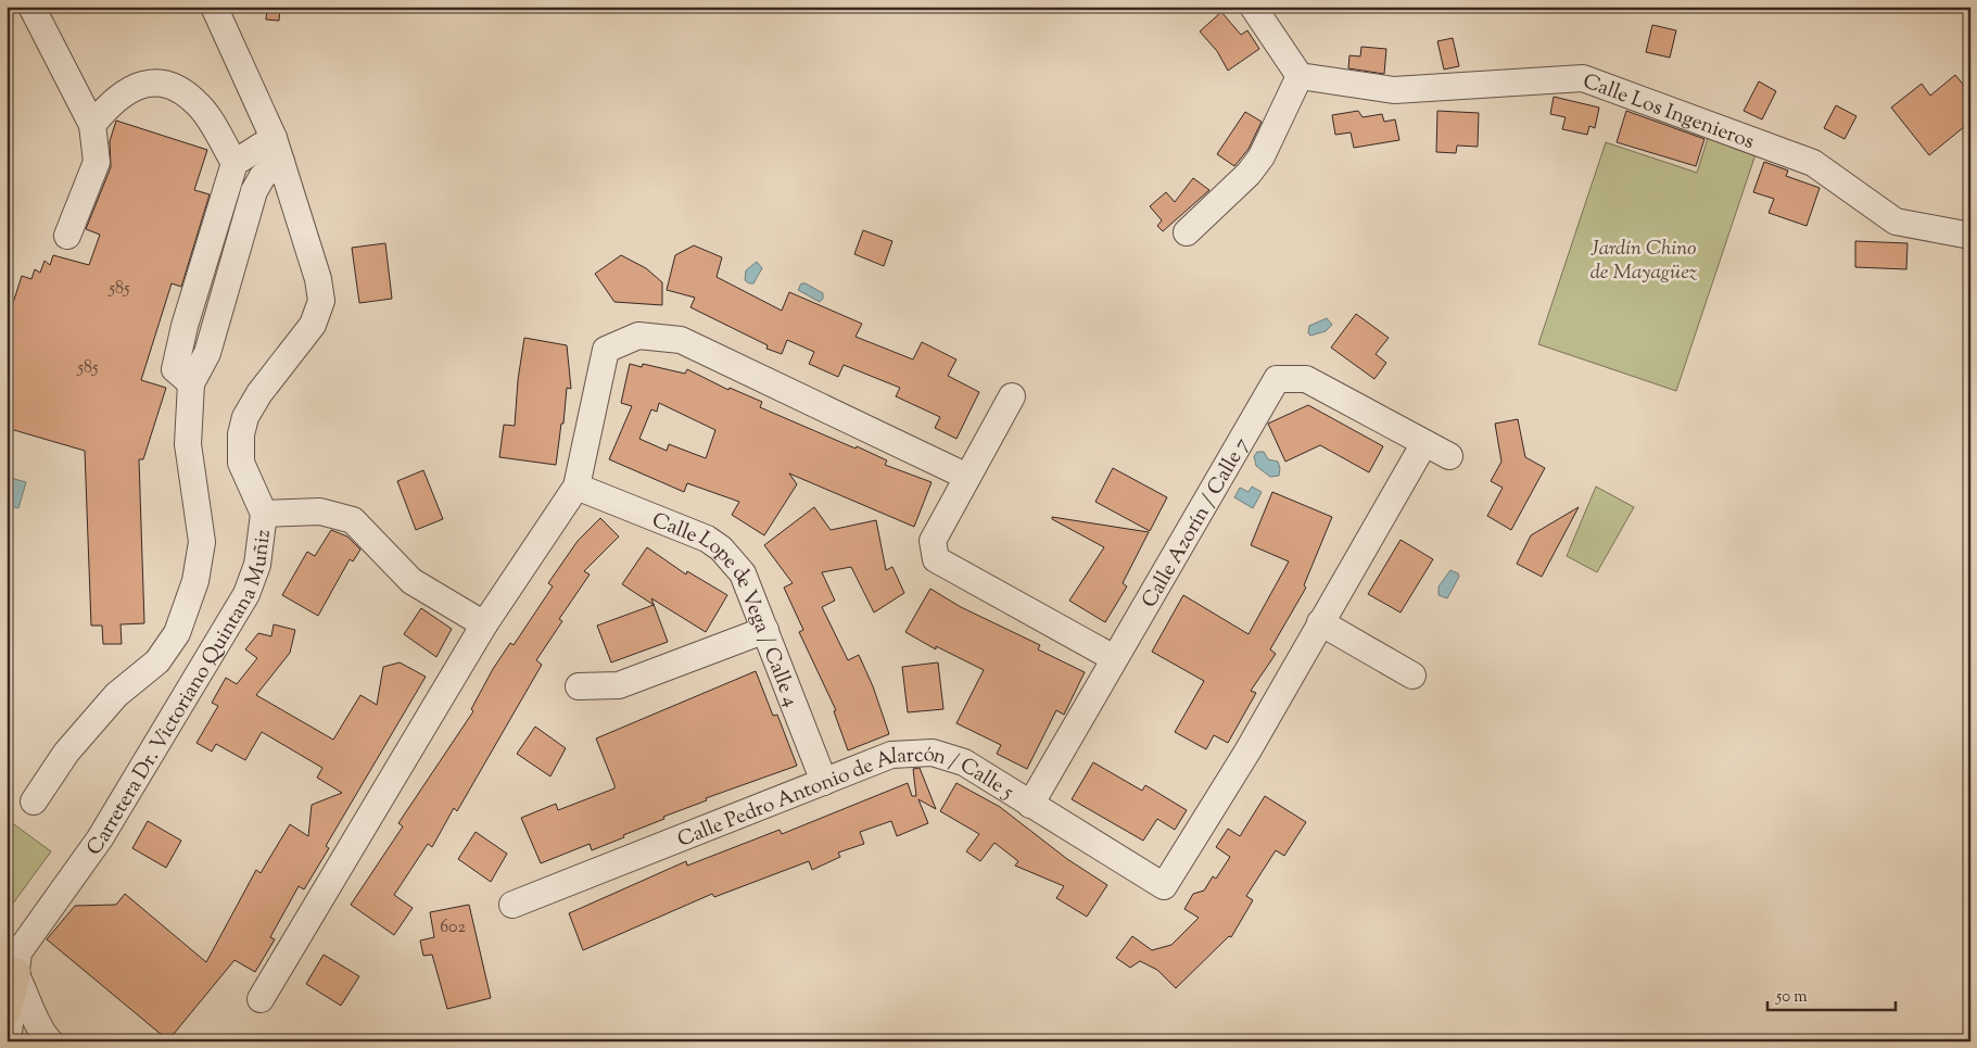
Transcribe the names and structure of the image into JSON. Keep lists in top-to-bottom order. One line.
{"streets":{"street":["Calle Los Ingenieros","Calle Azorín / Calle 7","Calle Lope de Vega / Calle 4","Carretera Dr. Victoriano Quintana Muñiz","Calle Pedro Antonio de Alarcón / Calle 5"]},"crossings":[["Calle Azorín / Calle 7","Calle Pedro Antonio de Alarcón / Calle 5"],["Calle Lope de Vega / Calle 4","Calle Pedro Antonio de Alarcón / Calle 5"]],"parks":["Jardín Chino de Mayagüez"],"house_numbers":["585","585","602"],"scale_bar":"50 m"}
